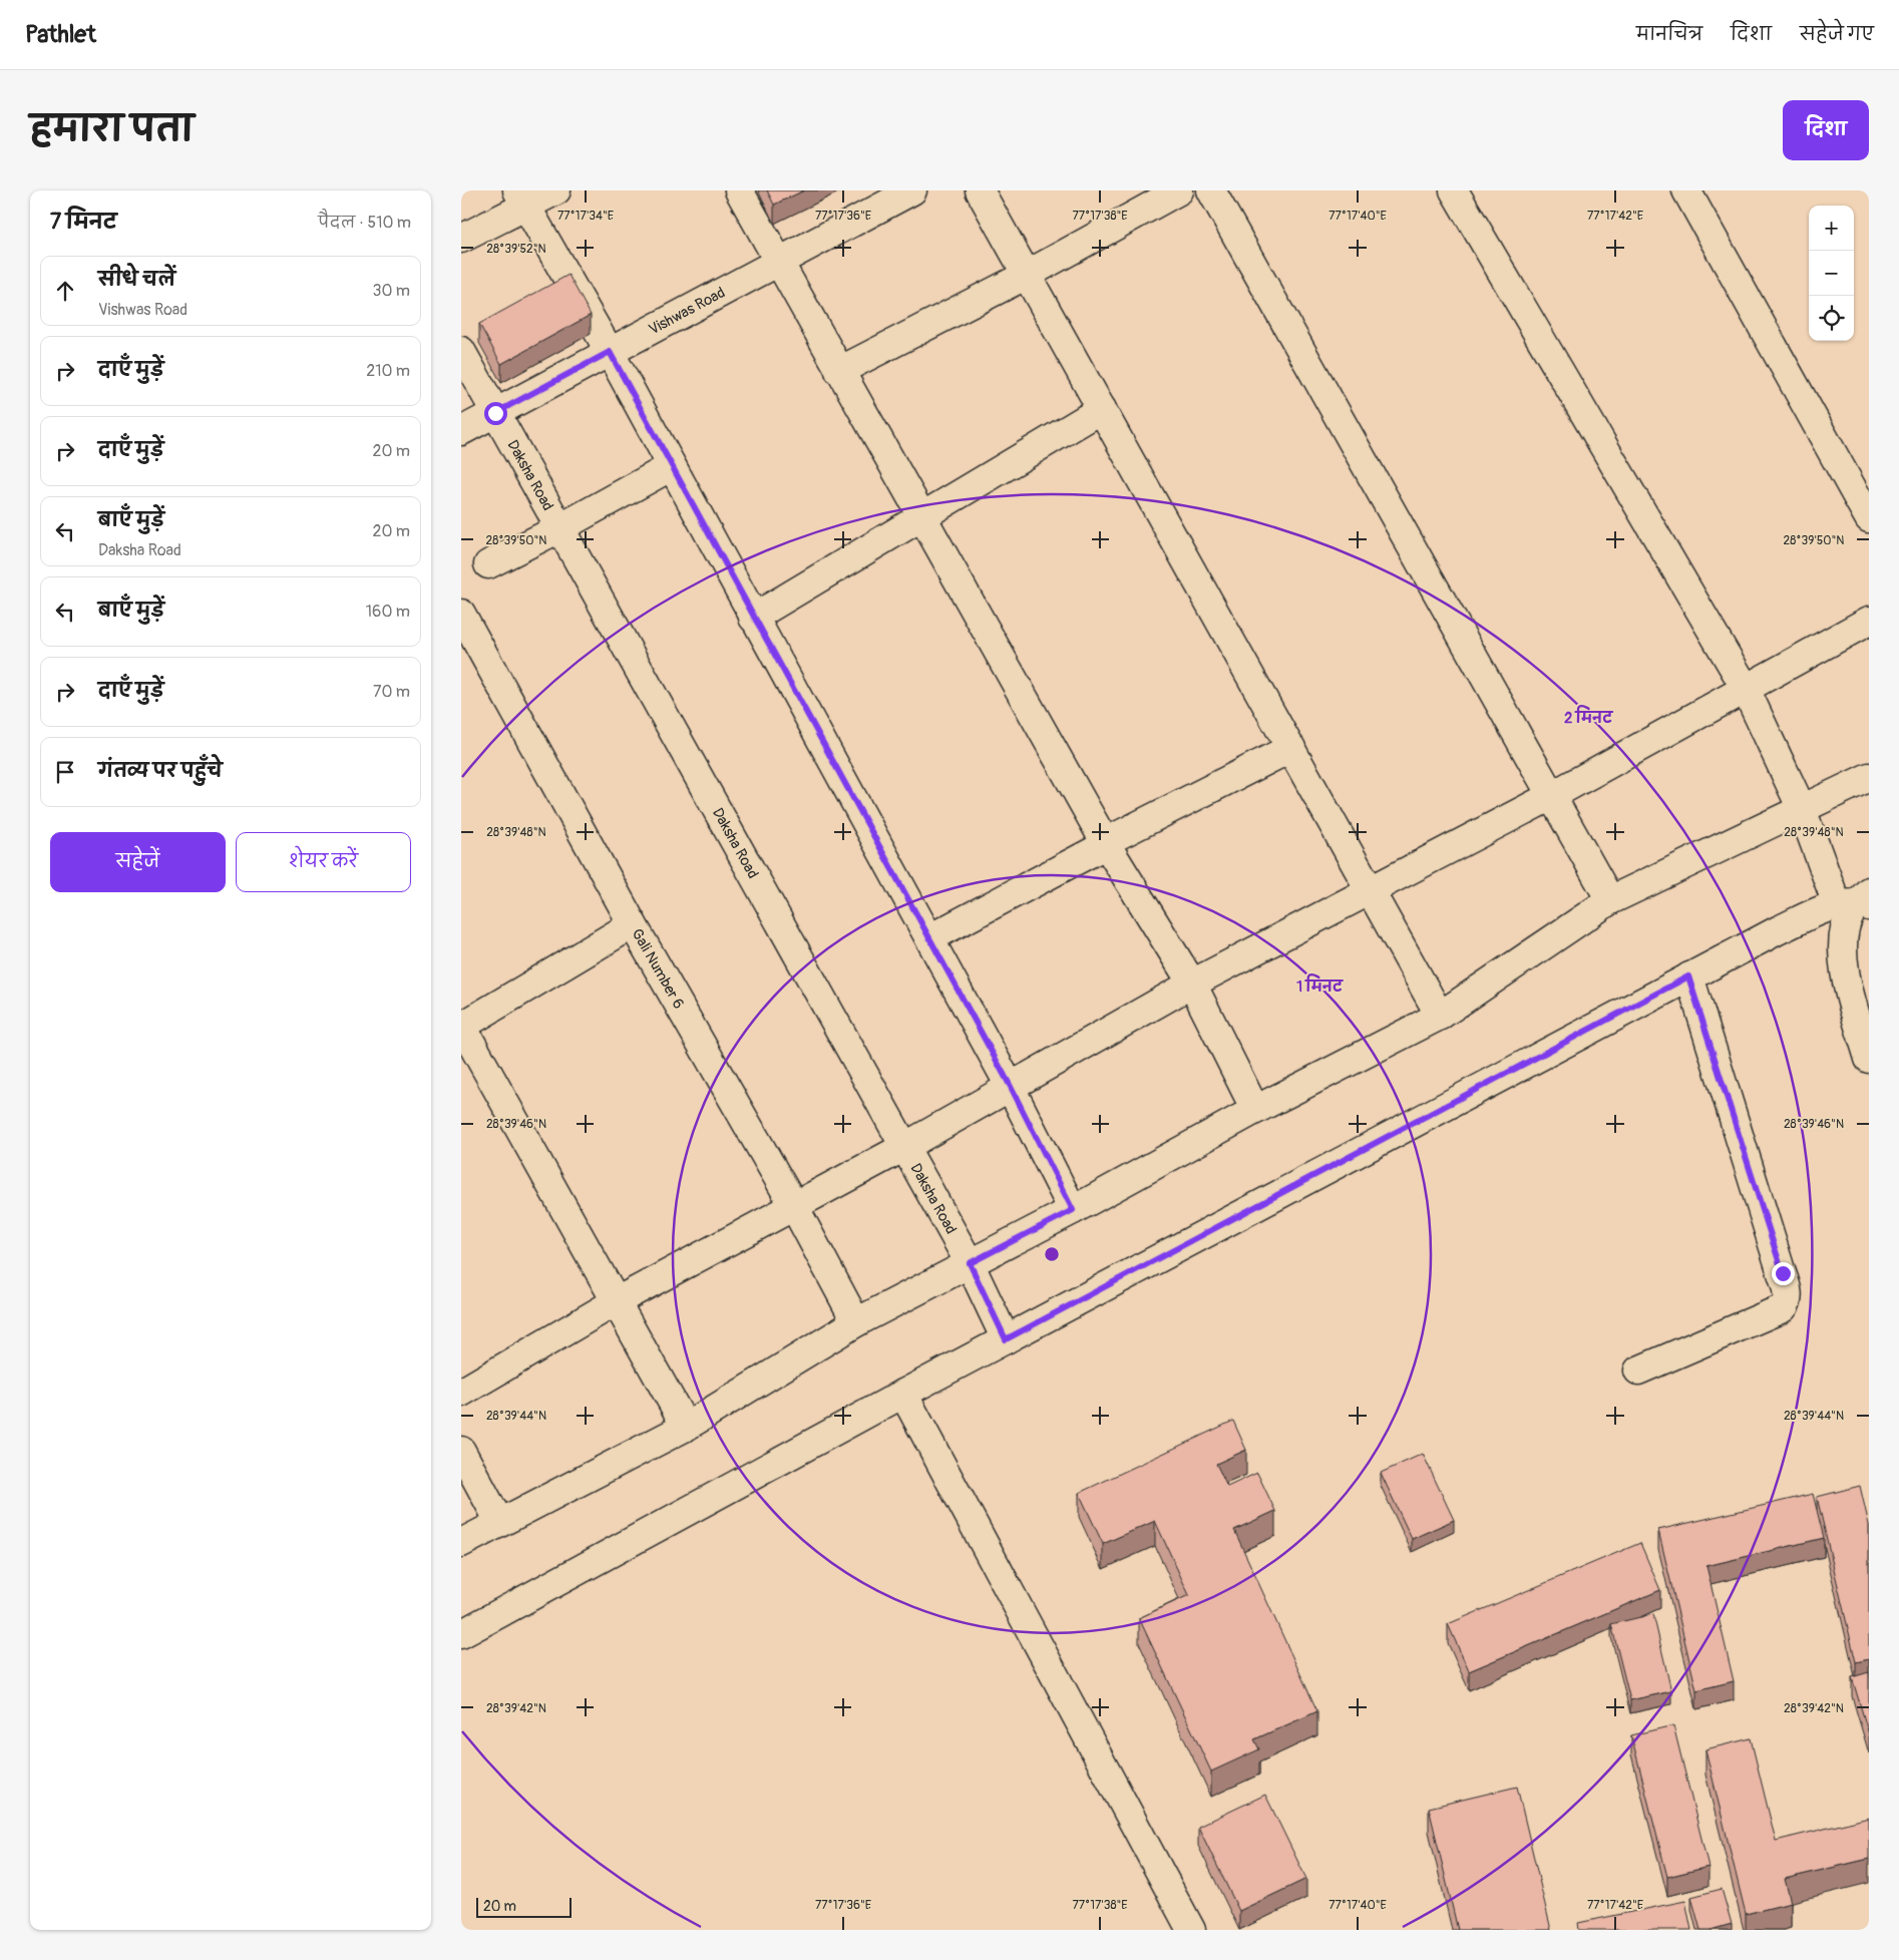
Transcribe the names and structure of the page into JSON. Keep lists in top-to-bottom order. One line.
{"streets":{"street":["Vishwas Road","Daksha Road","Gali Number 6"]},"crossings":[["Vishwas Road","Daksha Road"]],"scale_bar":"20 m","page":{"header":"Pathlet","nav":["मानचित्र","दिशा","सहेजे गए"],"title":"हमारा पता","buttons":["दिशा",["सहेजें","शेयर करें"]],"heading":["7 मिनट","पैदल · 510 m"],"map_buttons":["+","−"],"list":[["सीधे चलें","Vishwas Road","30 m"],["दाएँ मुड़ें","210 m"],["दाएँ मुड़ें","20 m"],["बाएँ मुड़ें","Daksha Road","20 m"],["बाएँ मुड़ें","160 m"],["दाएँ मुड़ें","70 m"],"गंतव्य पर पहुँचे"],"scale":"20 m"},"coordinates":["77°17'34\"E","77°17'36\"E","77°17'38\"E","77°17'40\"E","77°17'42\"E","28°39'52\"N","28°39'50\"N","28°39'48\"N","28°39'46\"N","28°39'44\"N","28°39'42\"N"],"rings":["2 मिनट","1 मिनट"]}
